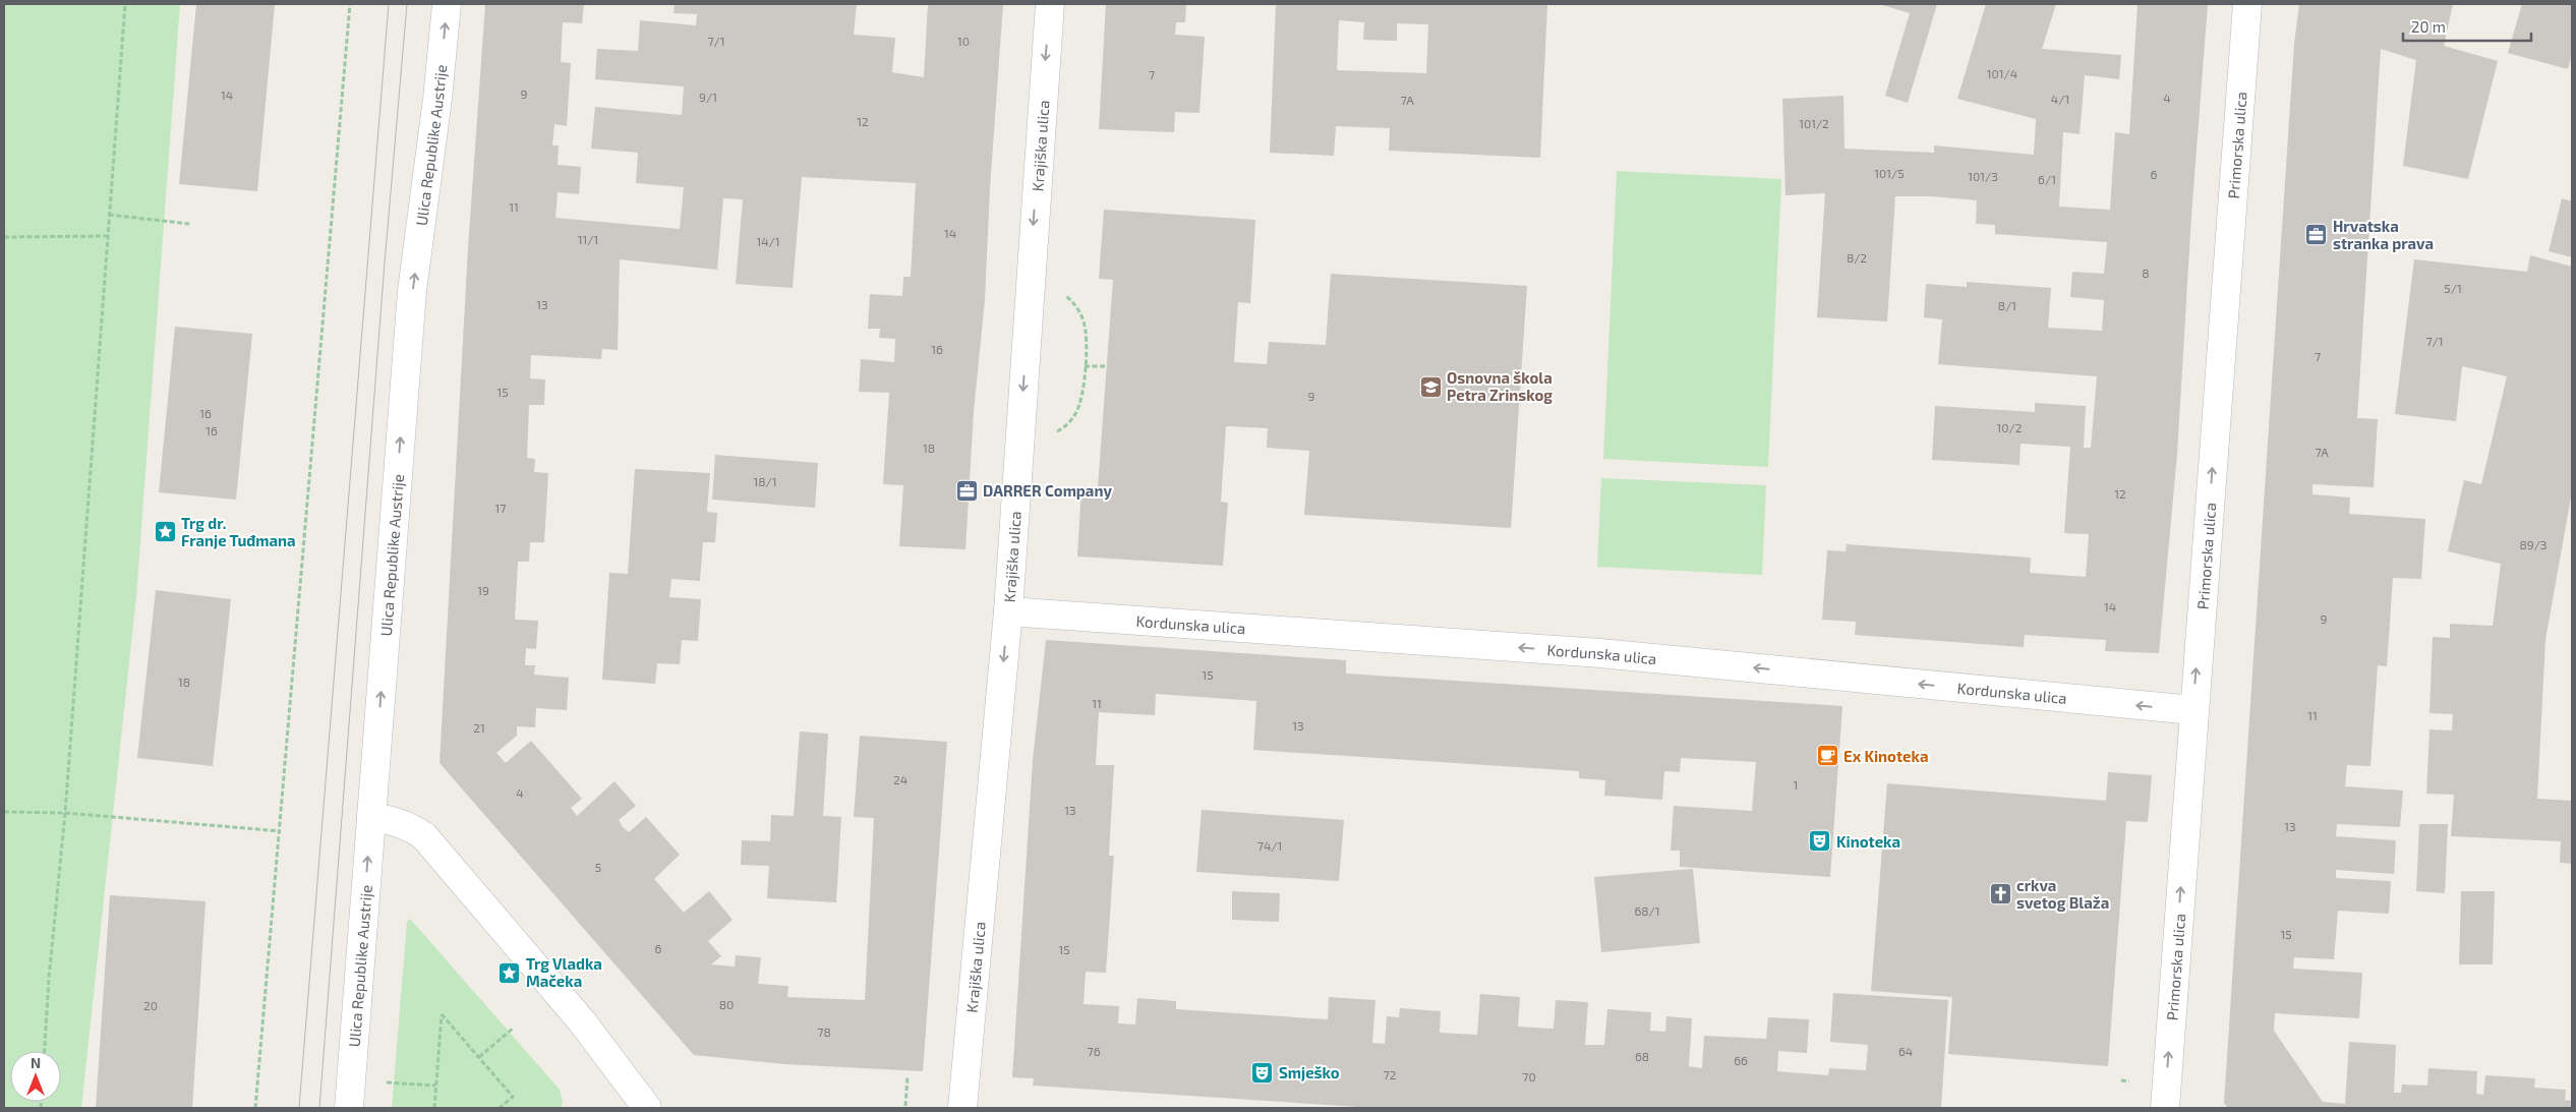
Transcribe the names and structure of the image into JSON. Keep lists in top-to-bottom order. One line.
{"streets":{"street":["Ulica Republike Austrije","Krajiška ulica","Primorska ulica","Kordunska ulica"]},"crossings":[["Krajiška ulica","Kordunska ulica"],["Primorska ulica","Kordunska ulica"]],"one_way":["Ulica Republike Austrije","Krajiška ulica","Primorska ulica","Kordunska ulica"],"places":{"office":["Hrvatska stranka prava","DARRER Company"],"school or university":["Osnovna škola Petra Zrinskog"],"place":["Trg dr. Franje Tuđmana","Trg Vladka Mačeka"],"cafe":["Ex Kinoteka"],"theatre":["Kinoteka","Smješko"],"church":["crkva svetog Blaža"]},"house_numbers":["7/1","10","101/4","7","9","14","9/1","4","4/1","7A","12","101/2","101/5","6","101/3","6/1","11","14","11/1","14/1","8/2","8","5/1","13","8/1","7/1","16","7","15","9","16","10/2","16","18","7A","18/1","12","17","89/3","19","14","9","15","18","11","11","13","21","24","1","4","13","13","74/1","5","68/1","15","6","15","80","20","78","76","64","68","66","72","70"],"scale_bar":"20 m","north":"top"}
